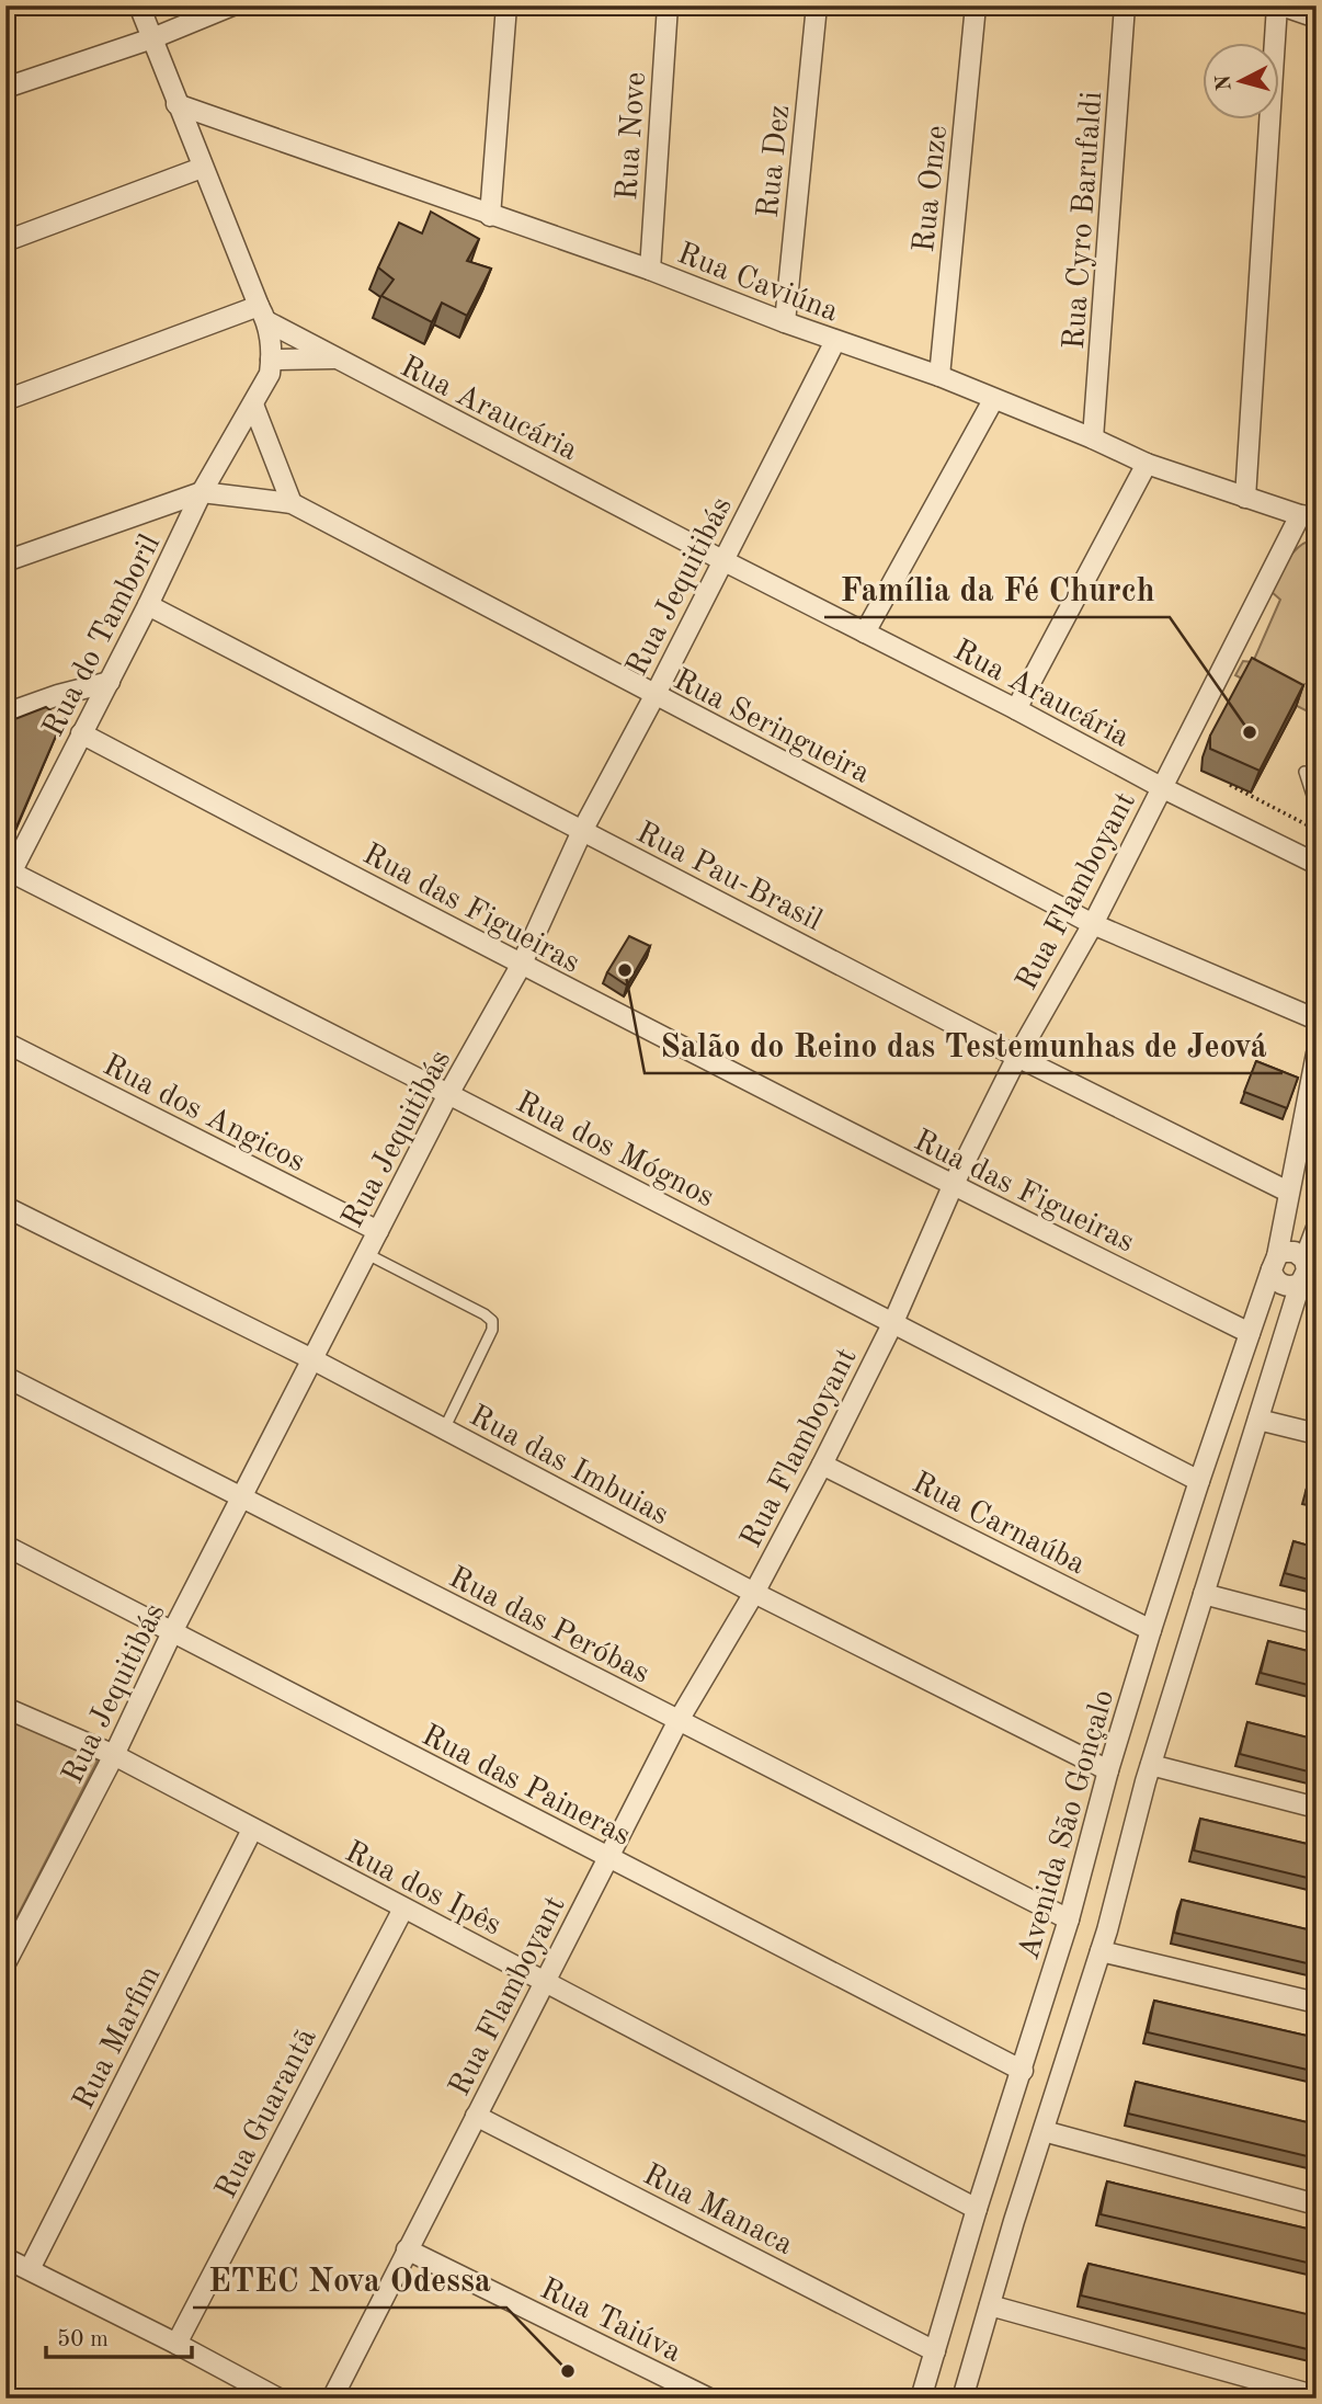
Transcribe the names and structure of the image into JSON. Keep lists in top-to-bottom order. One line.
{"streets":{"street":["Rua Nove","Rua Dez","Rua Onze","Rua Cyro Barufaldi","Rua Caviúna","Rua Araucária","Rua Jequitibás","Rua do Tamboril","Rua Seringueira","Rua Pau-Brasil","Rua Flamboyant","Rua das Figueiras","Rua dos Angicos","Rua dos Mógnos","Rua das Imbuias","Rua Carnaúba","Rua das Peróbas","Rua das Paineras","Avenida São Gonçalo","Rua dos Ipês","Rua Marfim","Rua Guarantã","Rua Manaca","Rua Taiúva"]},"crossings":[["Rua Nove","Rua Caviúna"],["Rua Dez","Rua Caviúna"],["Rua Onze","Rua Caviúna"],["Rua Cyro Barufaldi","Rua Caviúna"],["Rua Caviúna","Rua Jequitibás"],["Rua Caviúna","Rua Flamboyant"],["Rua Araucária","Rua Jequitibás"],["Rua Araucária","Rua do Tamboril"],["Rua Araucária","Rua Flamboyant"],["Rua Jequitibás","Rua Seringueira"],["Rua Jequitibás","Rua Pau-Brasil"],["Rua Jequitibás","Rua das Figueiras"],["Rua Jequitibás","Rua dos Angicos"],["Rua Jequitibás","Rua dos Mógnos"],["Rua Jequitibás","Rua das Imbuias"],["Rua Jequitibás","Rua das Peróbas"],["Rua Jequitibás","Rua das Paineras"],["Rua Jequitibás","Rua dos Ipês"],["Rua do Tamboril","Rua Seringueira"],["Rua do Tamboril","Rua Pau-Brasil"],["Rua do Tamboril","Rua das Figueiras"],["Rua do Tamboril","Rua dos Mógnos"],["Rua Seringueira","Rua Flamboyant"],["Rua Pau-Brasil","Rua Flamboyant"],["Rua Pau-Brasil","Avenida São Gonçalo"],["Rua Flamboyant","Rua das Figueiras"],["Rua Flamboyant","Rua dos Mógnos"],["Rua Flamboyant","Rua das Imbuias"],["Rua Flamboyant","Rua Carnaúba"],["Rua Flamboyant","Rua das Peróbas"],["Rua Flamboyant","Rua das Paineras"],["Rua Flamboyant","Rua dos Ipês"],["Rua Flamboyant","Rua Manaca"],["Rua Flamboyant","Rua Taiúva"],["Rua das Figueiras","Avenida São Gonçalo"],["Rua dos Mógnos","Avenida São Gonçalo"],["Rua das Imbuias","Avenida São Gonçalo"],["Rua Carnaúba","Avenida São Gonçalo"],["Rua das Peróbas","Avenida São Gonçalo"],["Rua das Paineras","Avenida São Gonçalo"],["Avenida São Gonçalo","Rua dos Ipês"],["Avenida São Gonçalo","Rua Manaca"],["Rua dos Ipês","Rua Marfim"],["Rua dos Ipês","Rua Guarantã"]],"places":["Família da Fé Church","Salão do Reino das Testemunhas de Jeová","ETEC Nova Odessa"],"scale_bar":"50 m","north":"left"}
